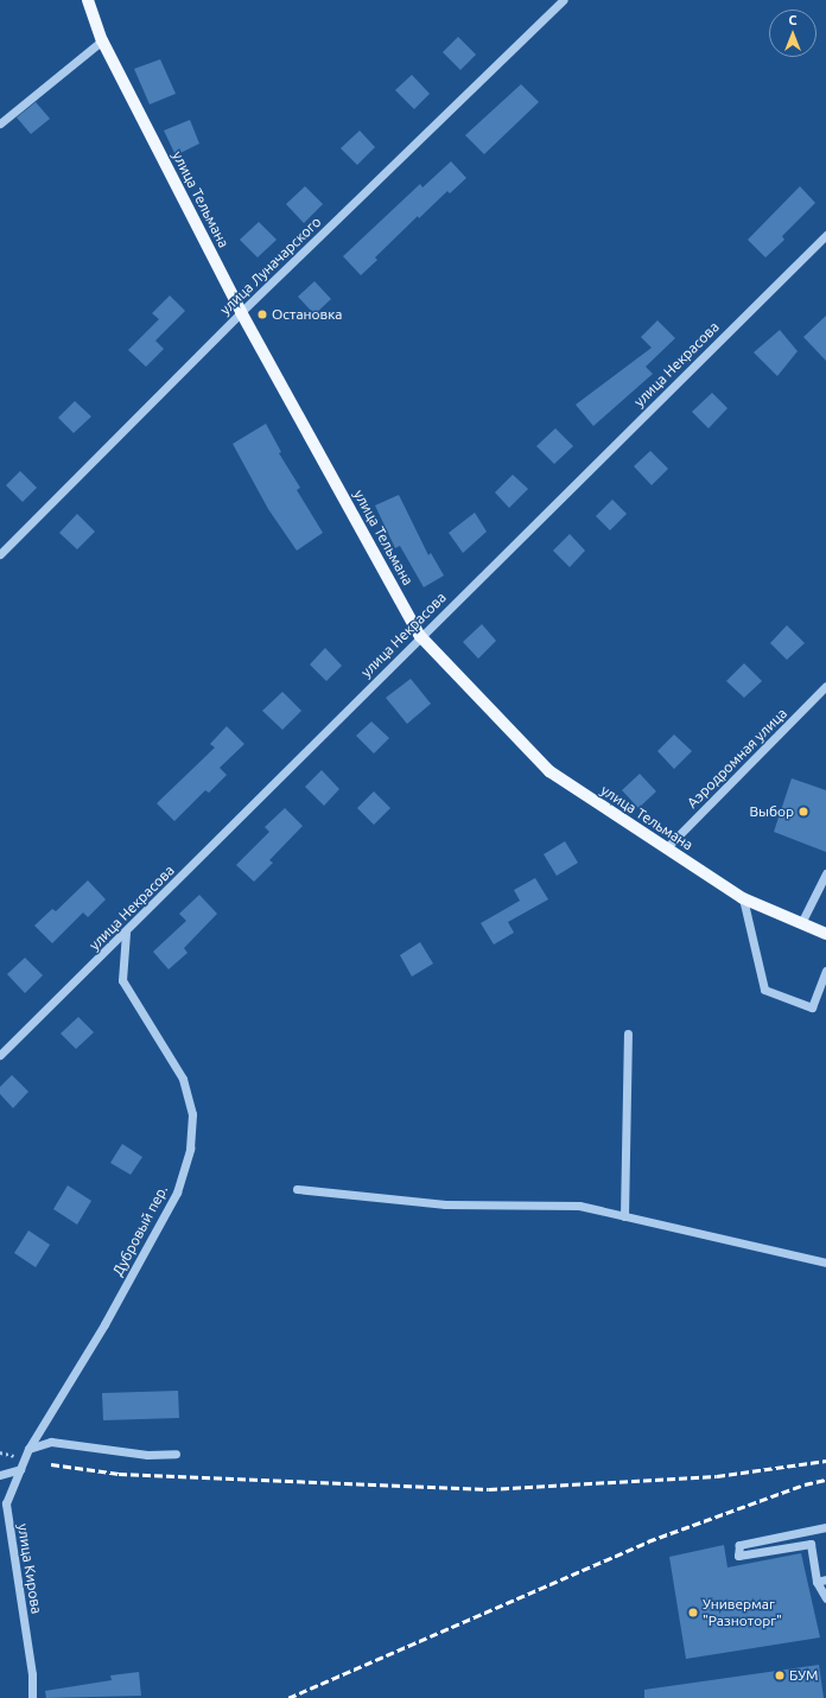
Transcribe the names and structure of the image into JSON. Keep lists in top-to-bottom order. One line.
{"streets":{"main road":["улица Тельмана"],"street":["улица Луначарского","улица Некрасова","Аэродромная улица","Дубровый пер.","улица Кирова"]},"crossings":[["улица Тельмана","улица Луначарского"],["улица Тельмана","улица Некрасова"],["улица Тельмана","Аэродромная улица"],["улица Некрасова","Дубровый пер."],["Дубровый пер.","улица Кирова"]],"places":["Остановка","Выбор","Универмаг \"Разноторг\"","БУМ"],"north":"top"}
